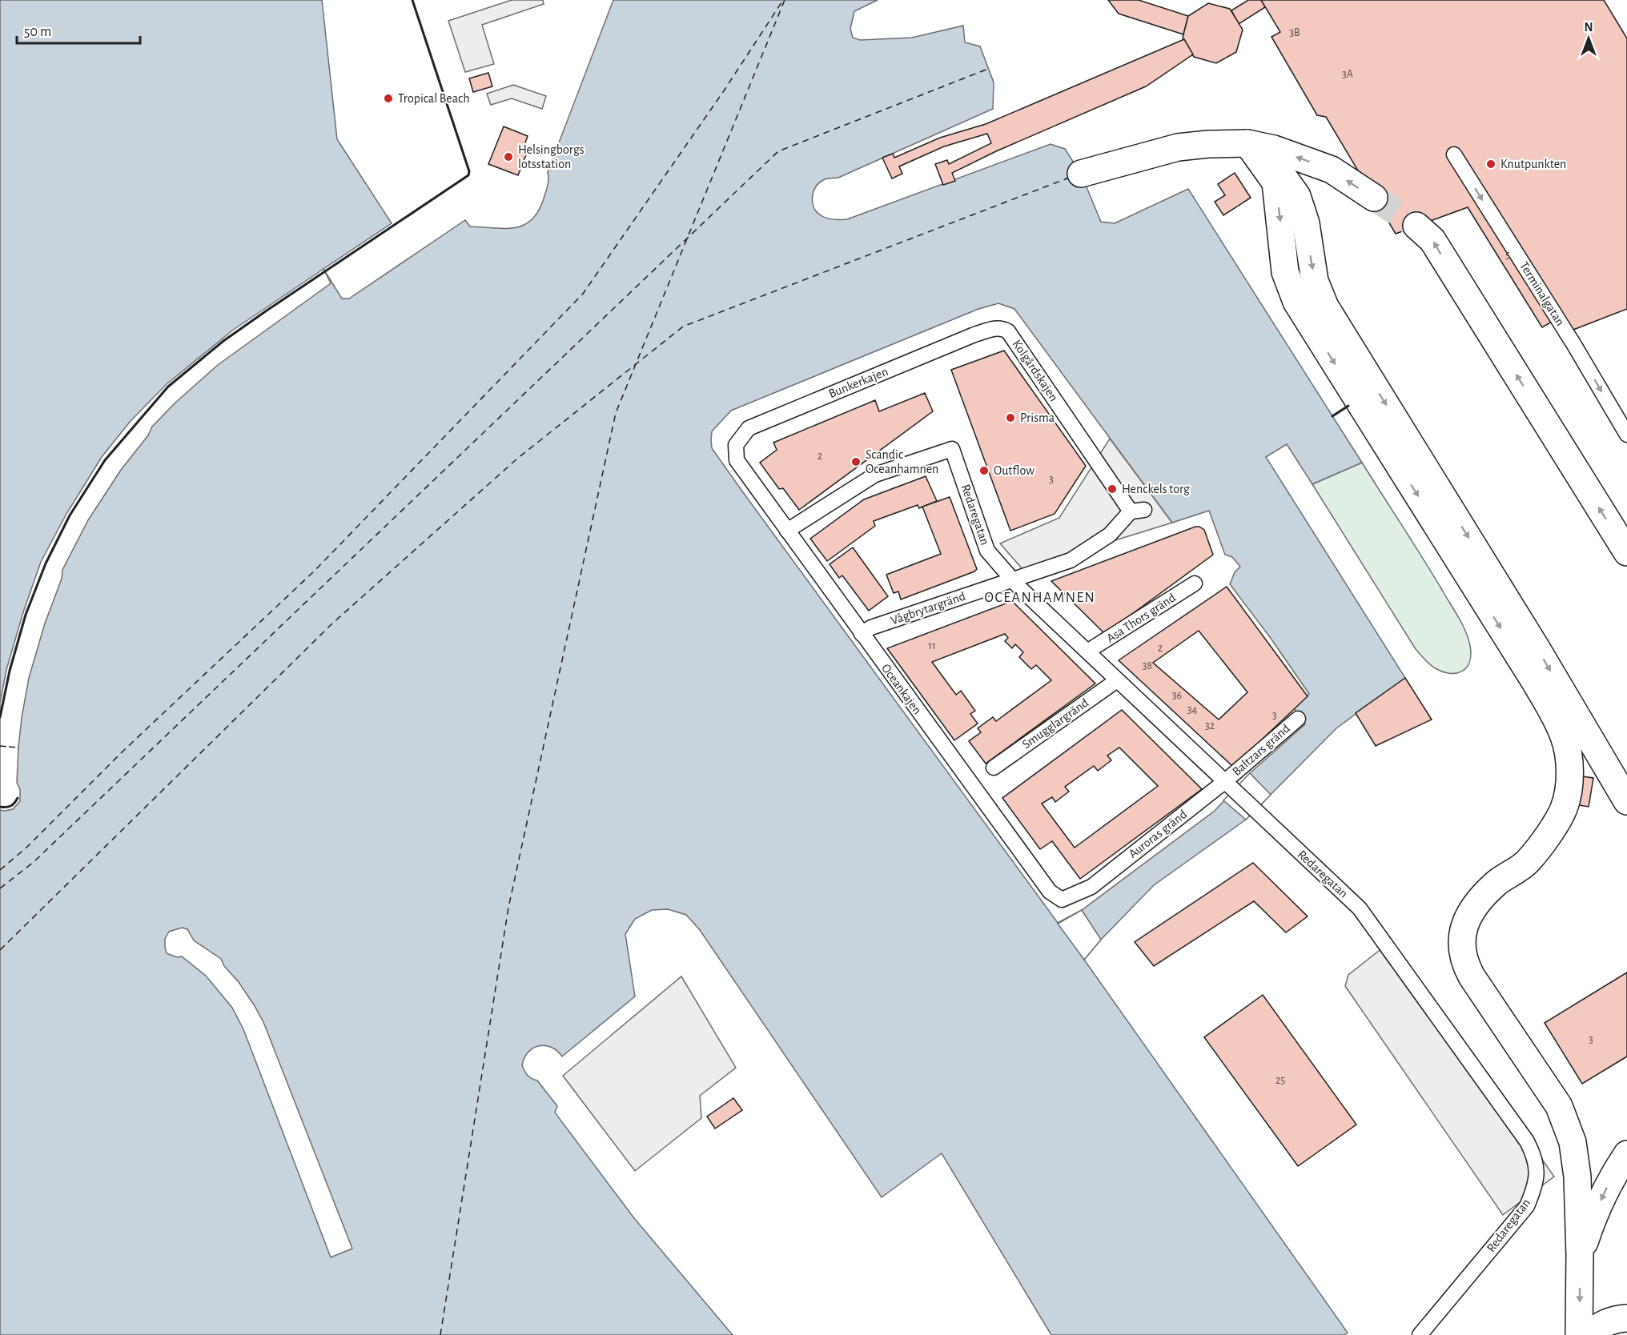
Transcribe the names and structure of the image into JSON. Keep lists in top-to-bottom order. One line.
{"streets":{"street":["Terminalgatan","Kolgårdskajen","Bunkerkajen","Redaregatan","Vågbrytargränd","Asa Thors gränd","Oceankajen","Smugglargränd","Baltzars gränd","Auroras gränd"]},"crossings":[["Kolgårdskajen","Bunkerkajen"],["Kolgårdskajen","Redaregatan"],["Kolgårdskajen","Vågbrytargränd"],["Bunkerkajen","Oceankajen"],["Redaregatan","Vågbrytargränd"],["Redaregatan","Asa Thors gränd"],["Redaregatan","Oceankajen"],["Redaregatan","Smugglargränd"],["Redaregatan","Baltzars gränd"],["Redaregatan","Auroras gränd"],["Vågbrytargränd","Oceankajen"],["Oceankajen","Auroras gränd"],["Baltzars gränd","Auroras gränd"]],"one_way":["Terminalgatan"],"districts":["OCEANHAMNEN"],"places":["Tropical Beach","Helsingborgs lotsstation","Knutpunkten","Prisma","Scandic Oceanhamnen","Outflow","Henckels torg"],"house_numbers":["3B","3A","5","2","3","11","2","38","36","34","3","32","3","25"],"scale_bar":"50 m","north":"top"}
